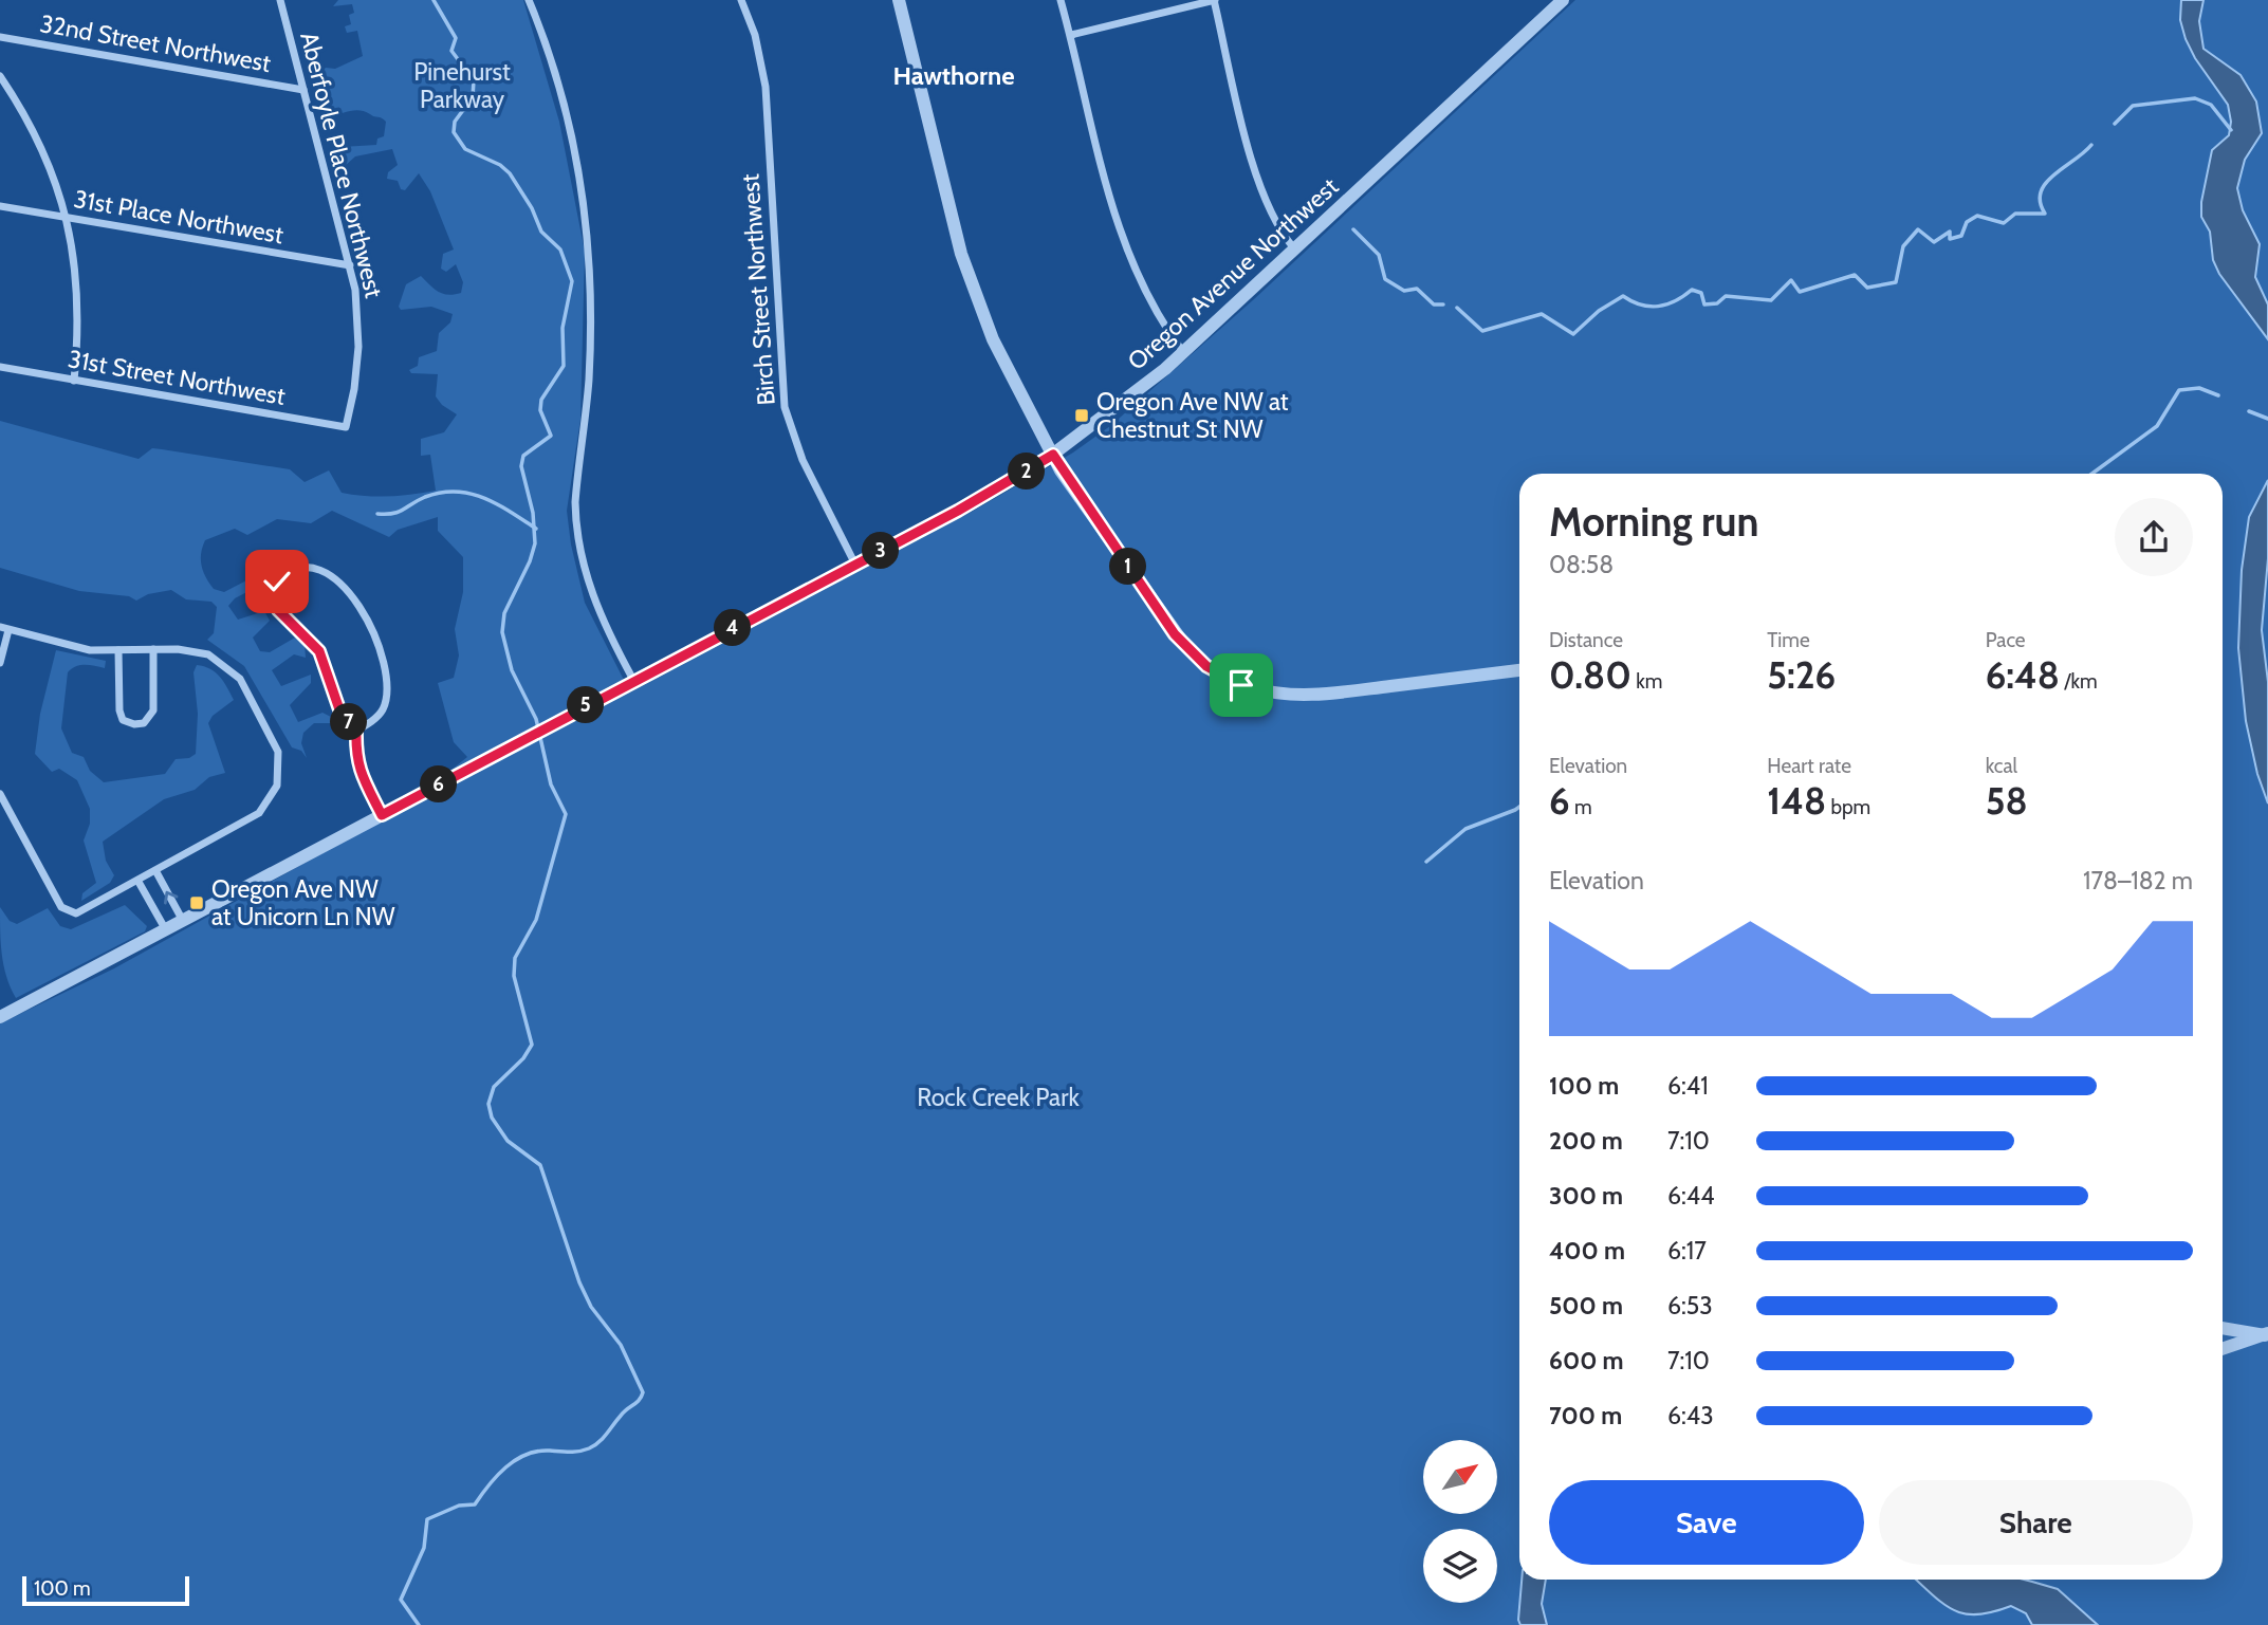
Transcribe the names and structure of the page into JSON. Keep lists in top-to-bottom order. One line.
{"streets":{"street":["32nd Street Northwest","Aberfoyle Place Northwest","31st Place Northwest","Oregon Avenue Northwest","Birch Street Northwest","31st Street Northwest"]},"crossings":[["32nd Street Northwest","Aberfoyle Place Northwest"],["Aberfoyle Place Northwest","31st Place Northwest"],["Aberfoyle Place Northwest","31st Street Northwest"],["Oregon Avenue Northwest","Birch Street Northwest"]],"districts":["Hawthorne"],"parks":["Pinehurst Parkway","Rock Creek Park"],"places":{"transit":["Oregon Ave NW at Chestnut St NW","Oregon Ave NW at Unicorn Ln NW"]},"scale_bar":"100 m","north":"top right","page":{"pins":["2","3","1","4","5","7","6"],"heading":["Morning run","08:58"],"stats":[["Distance","0.80 km"],["Time","5:26"],["Pace","6:48 /km"],["Elevation","6 m"],["Heart rate","148 bpm"],["kcal","58"]],"chart":["Elevation","178–182 m"],"list":[{"name":"100 m","note":"6:41"},{"name":"200 m","note":"7:10"},{"name":"300 m","note":"6:44"},{"name":"400 m","note":"6:17"},{"name":"500 m","note":"6:53"},{"name":"600 m","note":"7:10"},{"name":"700 m","note":"6:43"}],"buttons":["Save","Share"],"scale":"100 m"}}
